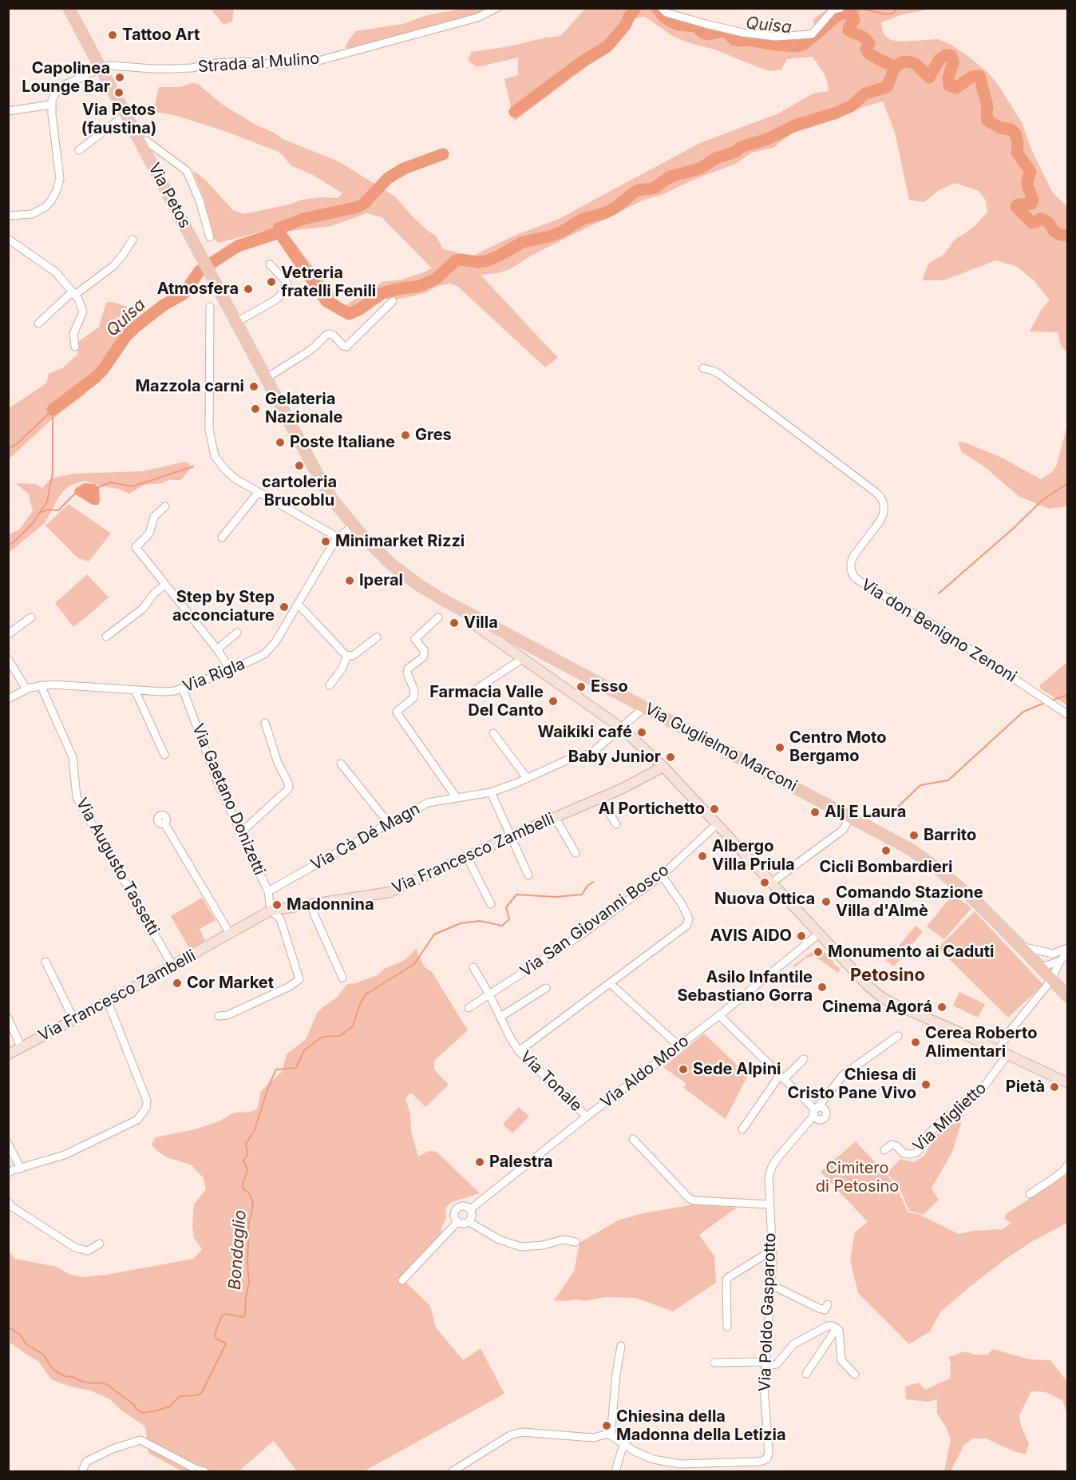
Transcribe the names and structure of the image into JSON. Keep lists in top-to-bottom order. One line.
{"streets":{"main road":["Via Petos","Via Guglielmo Marconi"],"street":["Strada al Mulino","Via don Benigno Zenoni","Via Rigla","Via Gaetano Donizetti","Via Cà Dé Magn","Via Francesco Zambelli","Via Augusto Tassetti","Via San Giovanni Bosco","Via Aldo Moro","Via Tonale","Via Miglietto","Via Poldo Gasparotto"]},"crossings":[["Strada al Mulino","Via Petos"],["Via Petos","Via Rigla"],["Via Petos","Via Guglielmo Marconi"],["Via Rigla","Via Guglielmo Marconi"],["Via Rigla","Via Gaetano Donizetti"],["Via Rigla","Via Augusto Tassetti"],["Via Guglielmo Marconi","Via Cà Dé Magn"],["Via Gaetano Donizetti","Via Cà Dé Magn"],["Via Gaetano Donizetti","Via Francesco Zambelli"],["Via Francesco Zambelli","Via Augusto Tassetti"],["Via San Giovanni Bosco","Via Tonale"],["Via Aldo Moro","Via Tonale"]],"districts":["Petosino"],"water":["Quisa","Bondaglio"],"parks":["Cimitero di Petosino"],"places":["Tattoo Art","Capolinea Lounge Bar","Via Petos (faustina)","Vetreria fratelli Fenili","Atmosfera","Mazzola carni","Gelateria Nazionale","Gres","Poste Italiane","cartoleria Brucoblu","Minimarket Rizzi","Iperal","Step by Step acconciature","Villa","Esso","Farmacia Valle Del Canto","Waikiki café","Centro Moto Bergamo","Baby Junior","Al Portichetto","Alj E Laura","Barrito","Cicli Bombardieri","Albergo Villa Priula","Nuova Ottica","Comando Stazione Villa d'Almè","Madonnina","AVIS AIDO","Monumento ai Caduti","Cor Market","Asilo Infantile Sebastiano Gorra","Cinema Agorá","Cerea Roberto Alimentari","Sede Alpini","Chiesa di Cristo Pane Vivo","Pietà","Palestra","Chiesina della Madonna della Letizia"]}
